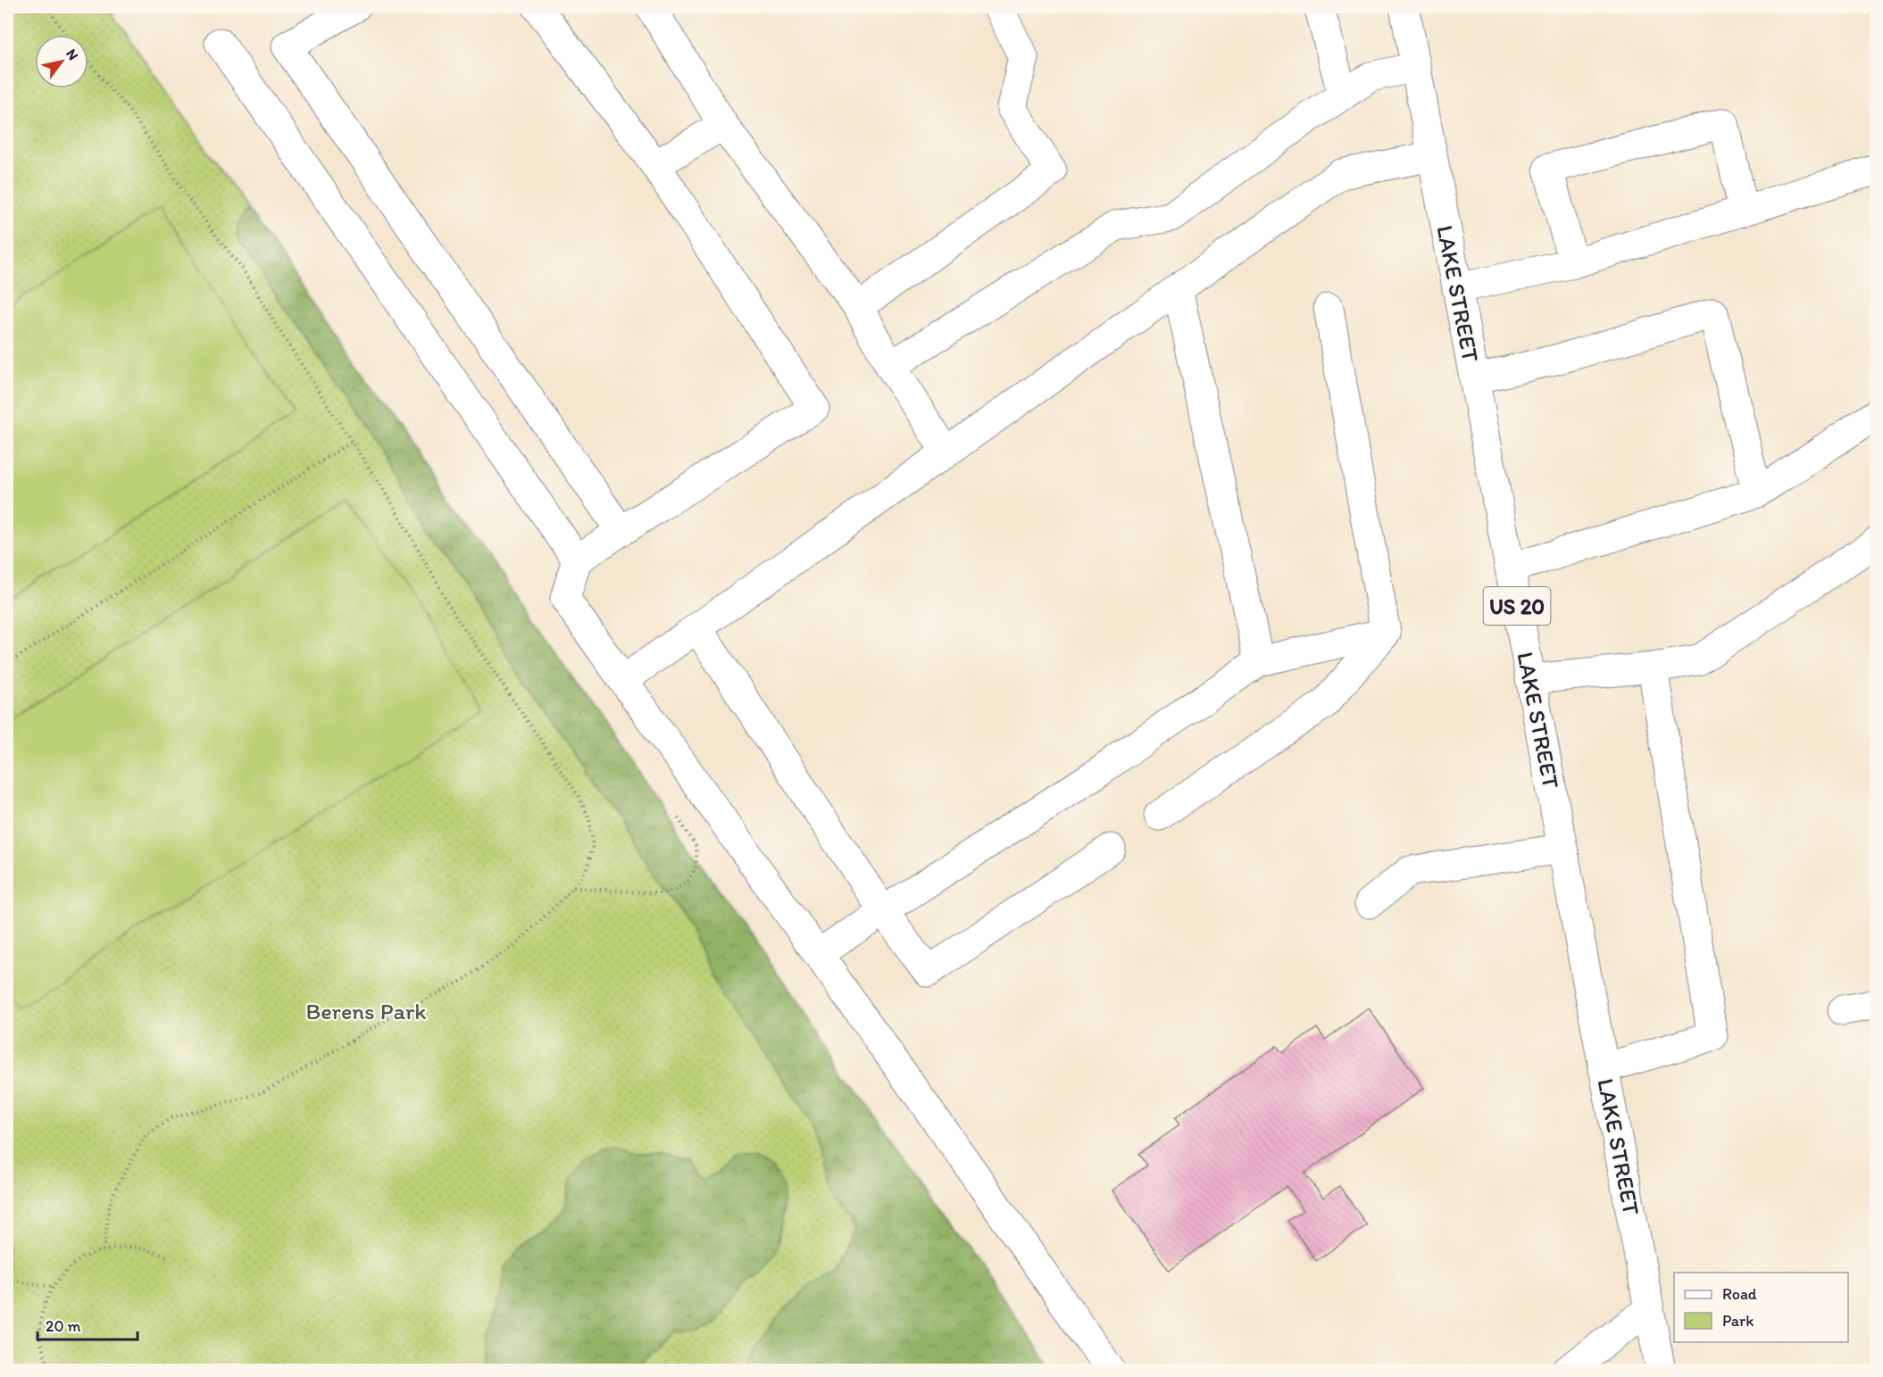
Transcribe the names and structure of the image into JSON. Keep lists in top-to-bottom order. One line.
{"streets":{"main road":["LAKE STREET","US 20"]},"parks":["Berens Park"],"legend":["Road","Park"],"scale_bar":"20 m","north":"top right"}
